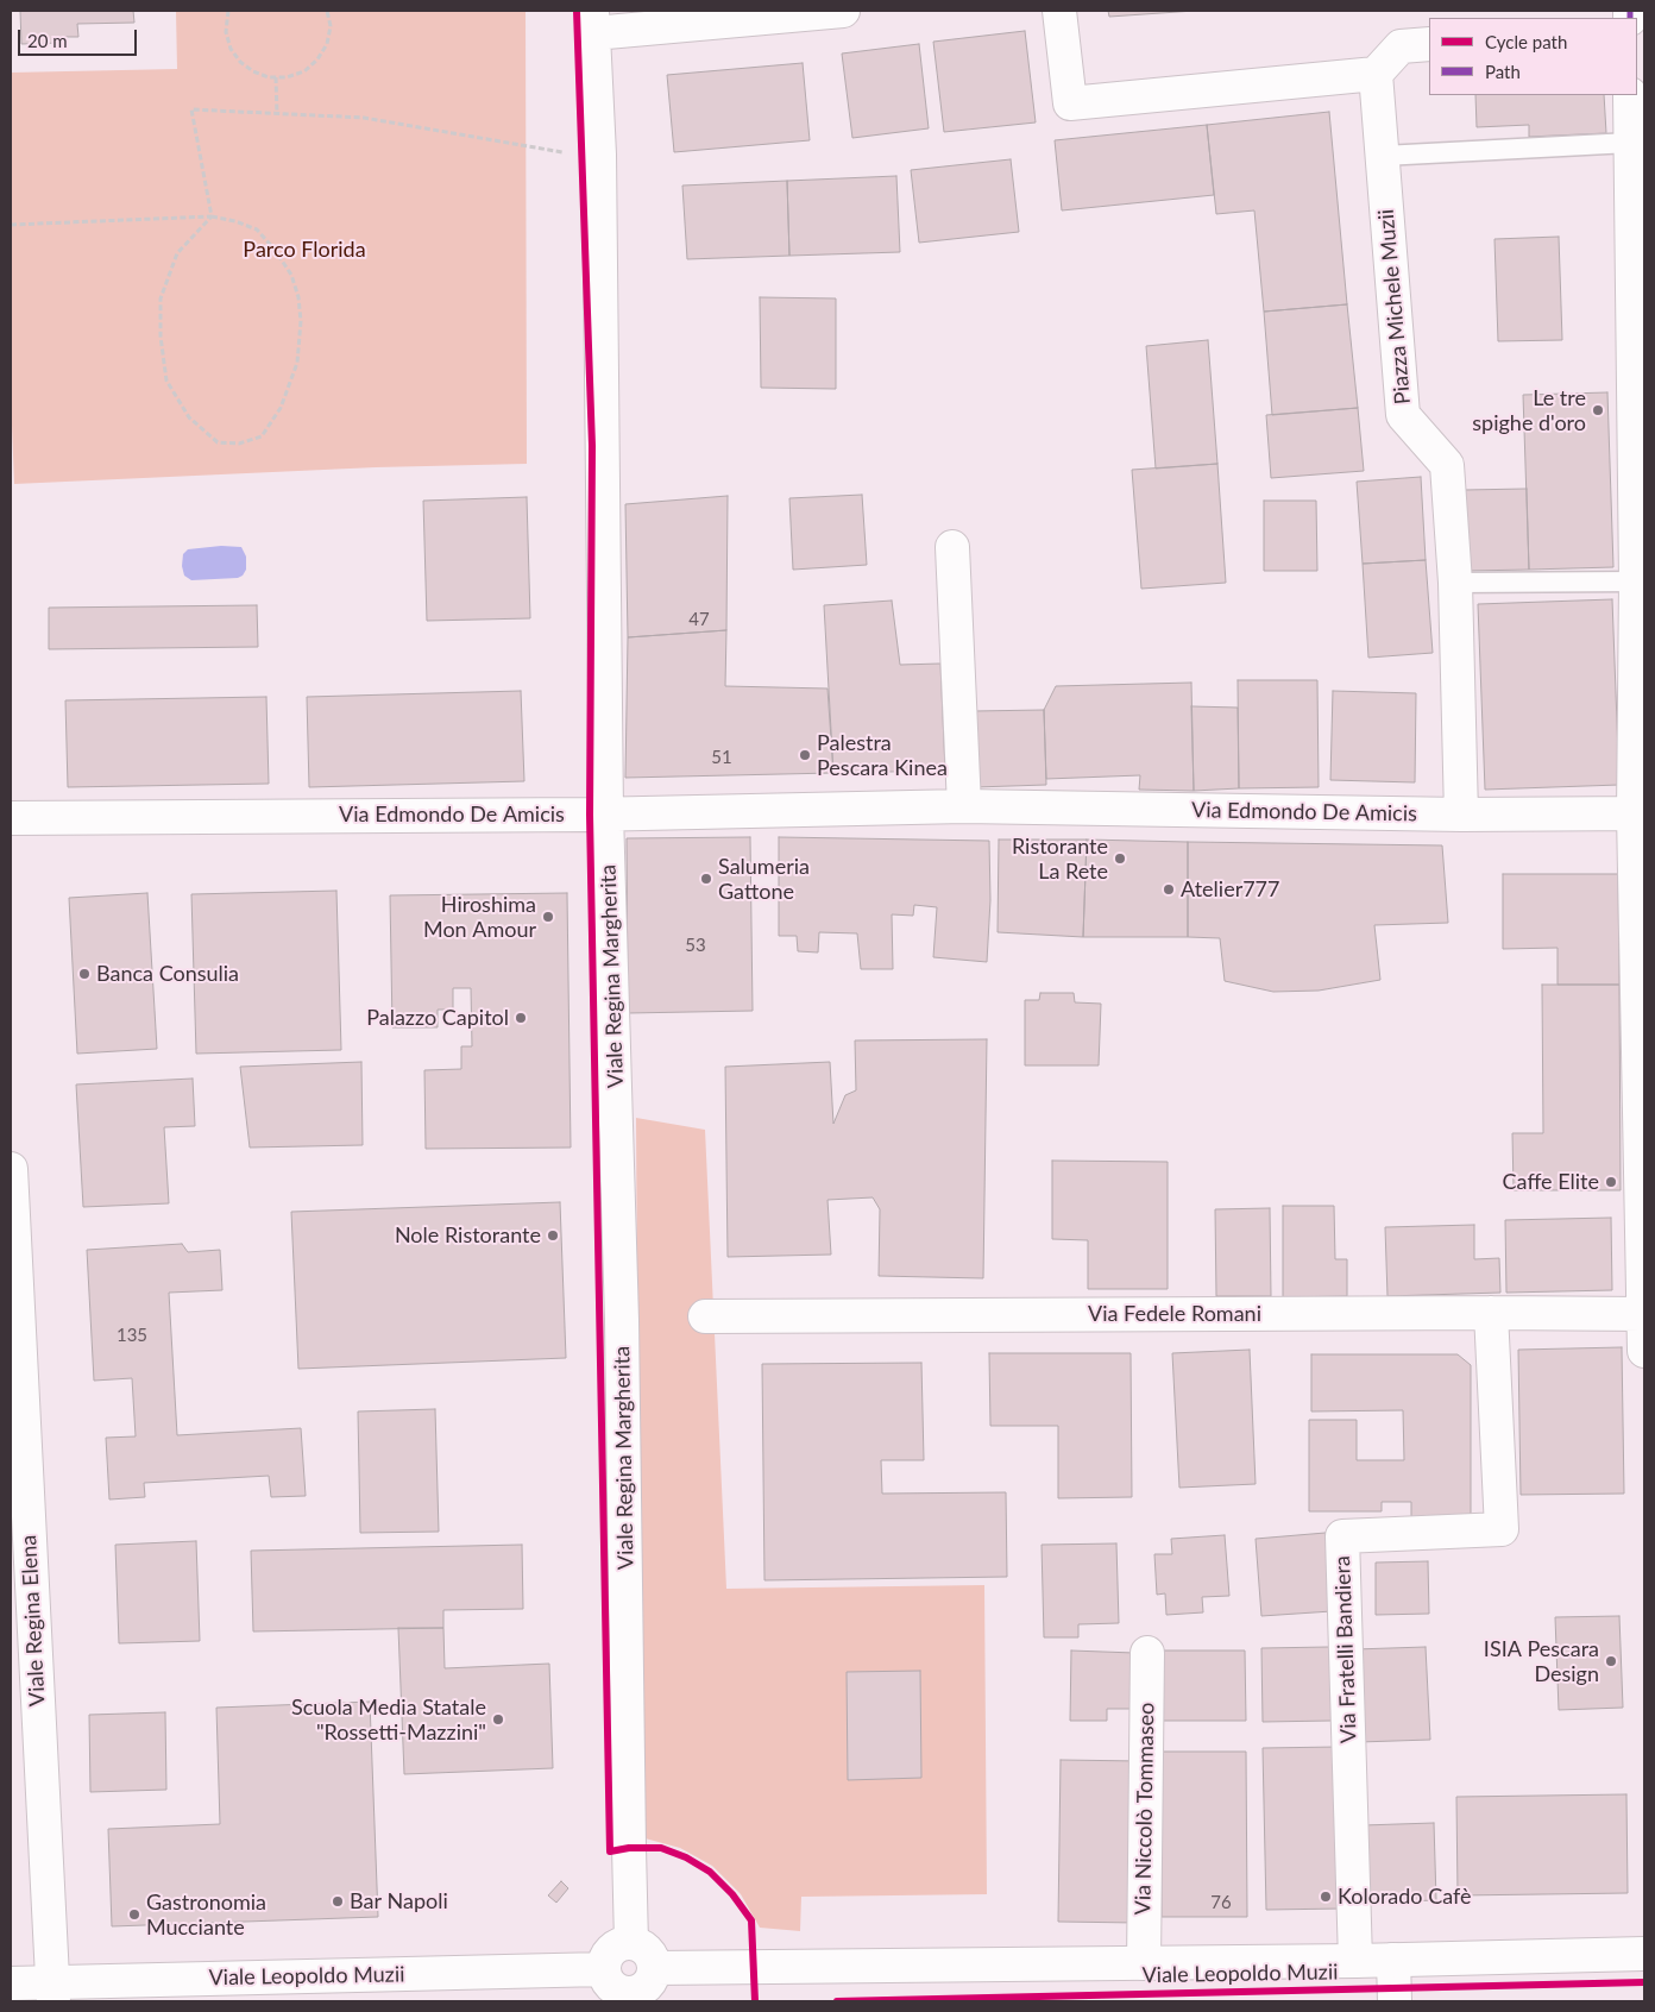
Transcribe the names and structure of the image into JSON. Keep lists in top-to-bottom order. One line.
{"streets":{"street":["Piazza Michele Muzii","Via Edmondo De Amicis","Viale Regina Margherita","Via Fedele Romani","Viale Regina Elena","Via Fratelli Bandiera","Via Niccolò Tommaseo","Viale Leopoldo Muzii"]},"crossings":[["Piazza Michele Muzii","Via Edmondo De Amicis"],["Via Edmondo De Amicis","Viale Regina Margherita"],["Viale Regina Margherita","Viale Leopoldo Muzii"],["Via Fedele Romani","Via Fratelli Bandiera"],["Viale Regina Elena","Viale Leopoldo Muzii"],["Via Fratelli Bandiera","Viale Leopoldo Muzii"],["Via Niccolò Tommaseo","Viale Leopoldo Muzii"]],"parks":["Parco Florida"],"places":["Le tre spighe d'oro","Palestra Pescara Kinea","Ristorante La Rete","Salumeria Gattone","Atelier777","Hiroshima Mon Amour","Banca Consulia","Palazzo Capitol","Caffe Elite","Nole Ristorante","ISIA Pescara Design","Scuola Media Statale \"Rossetti-Mazzini\"","Kolorado Cafè","Bar Napoli","Gastronomia Mucciante"],"house_numbers":["47","51","53","135","76"],"legend":["Cycle path","Path"],"scale_bar":"20 m"}
